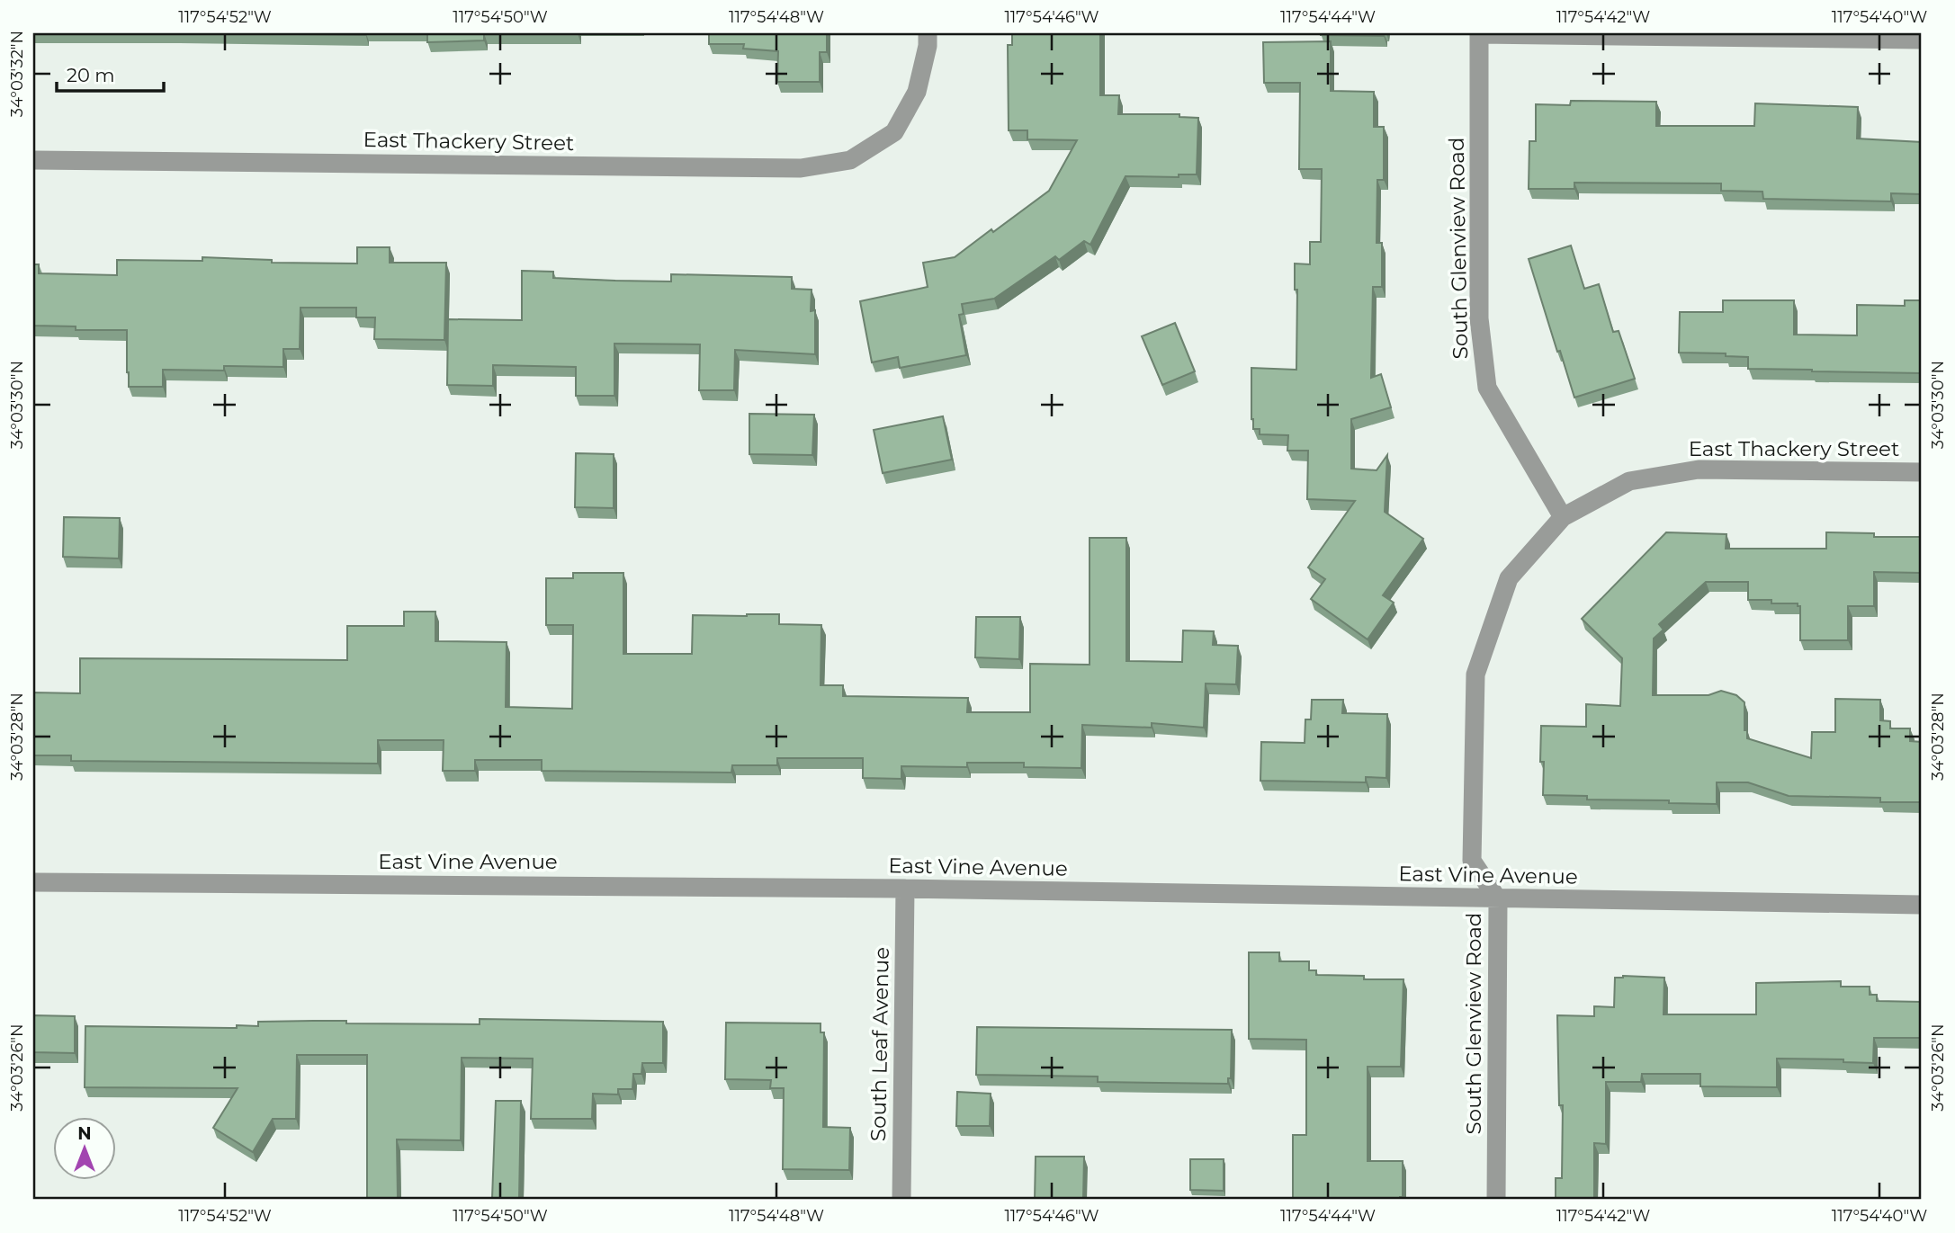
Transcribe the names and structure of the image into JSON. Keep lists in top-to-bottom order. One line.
{"streets":{"street":["East Thackery Street","South Glenview Road","East Vine Avenue","South Leaf Avenue"]},"crossings":[["East Thackery Street","South Glenview Road"],["South Glenview Road","East Vine Avenue"],["East Vine Avenue","South Leaf Avenue"]],"scale_bar":"20 m","north":"top","coordinates":["117°54'52\"W","117°54'50\"W","117°54'48\"W","117°54'46\"W","117°54'44\"W","117°54'42\"W","117°54'40\"W","34°03'32\"N","34°03'30\"N","34°03'28\"N","34°03'26\"N"]}
